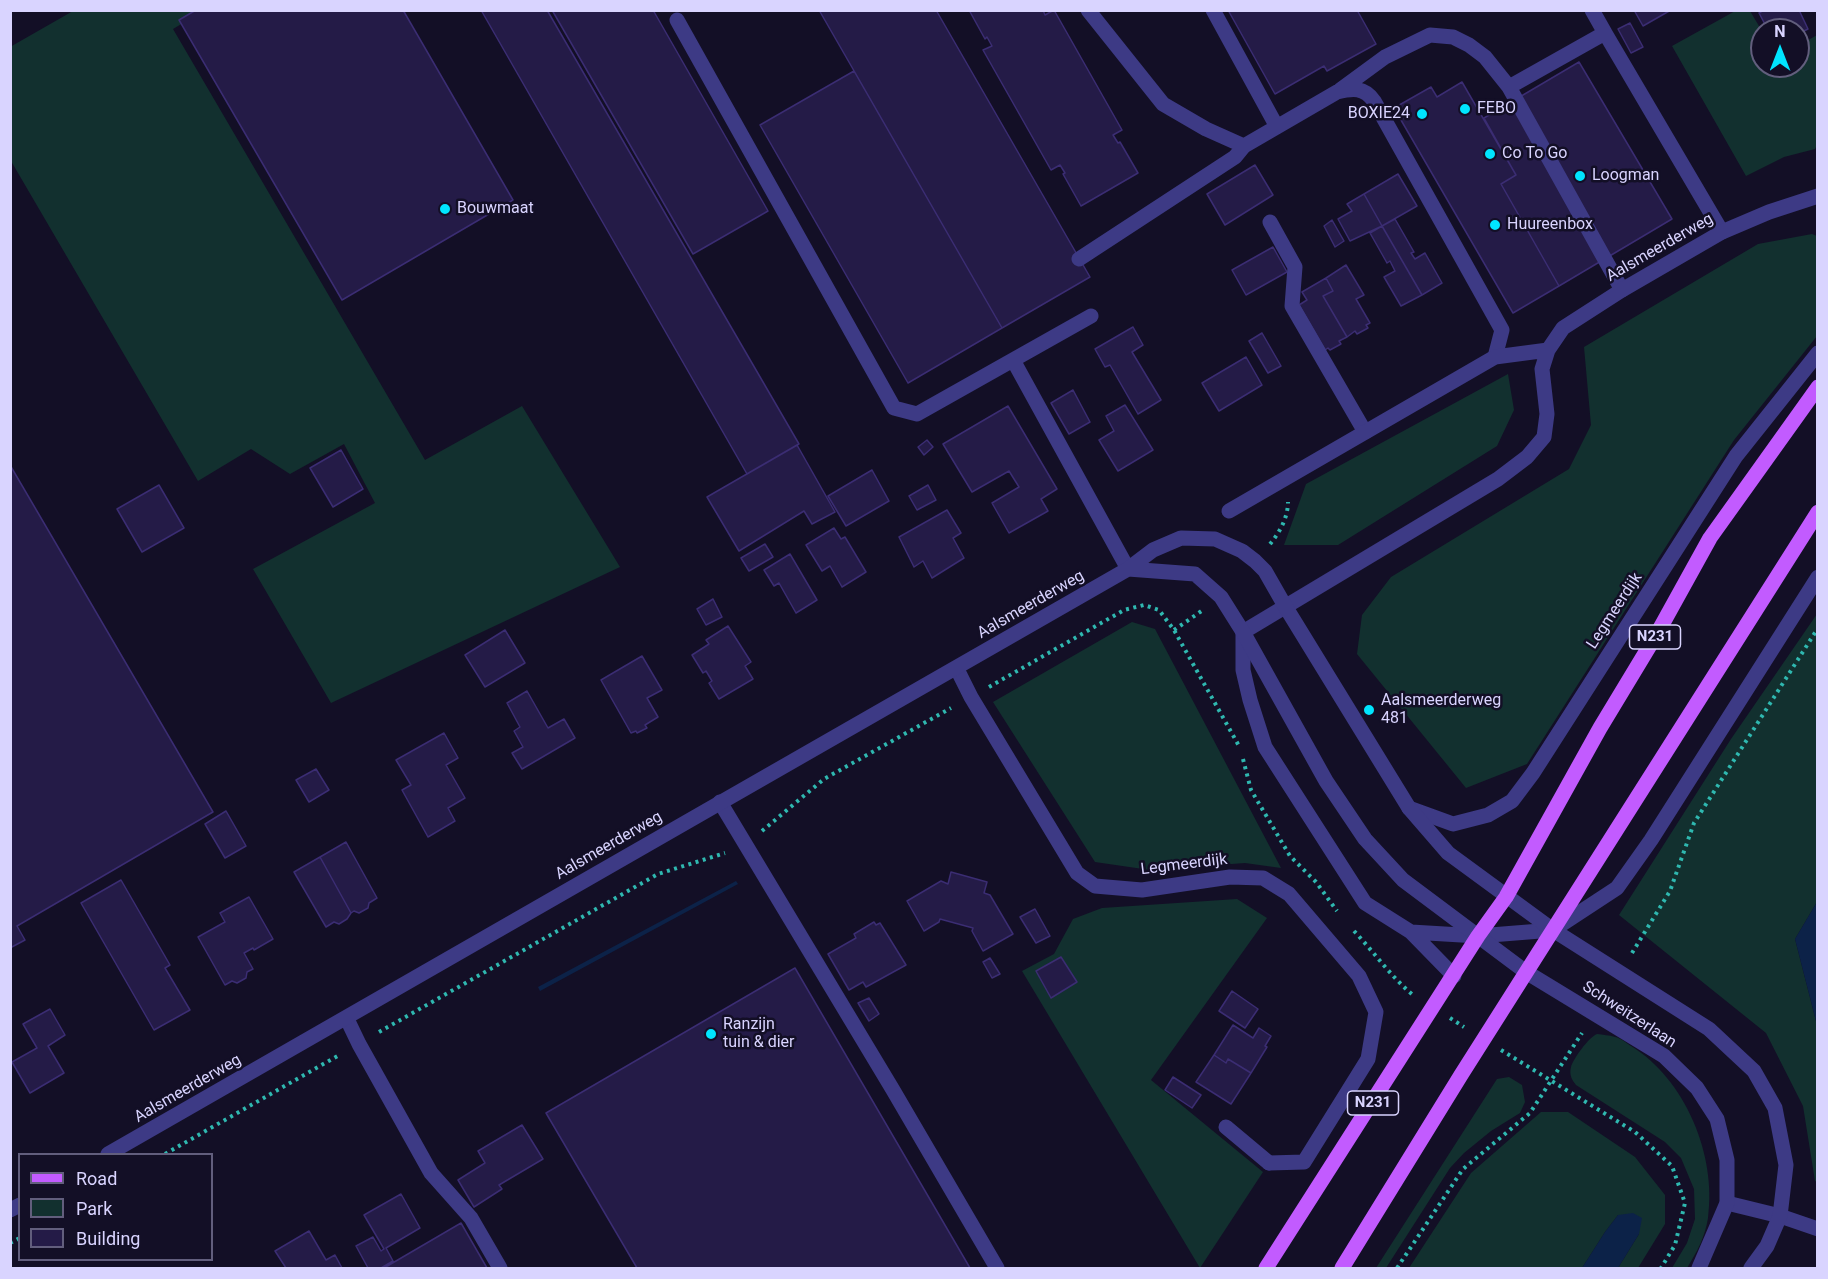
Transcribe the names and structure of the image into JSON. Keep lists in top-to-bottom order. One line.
{"streets":{"main road":["N231"],"street":["Aalsmeerderweg","Legmeerdijk","Schweitzerlaan"]},"crossings":[["Aalsmeerderweg","Legmeerdijk"],["Aalsmeerderweg","N231"],["Aalsmeerderweg","Schweitzerlaan"],["N231","Schweitzerlaan"]],"places":["FEBO","BOXIE24","Co To Go","Loogman","Bouwmaat","Huureenbox","Aalsmeerderweg 481","Ranzijn tuin & dier"],"legend":["Road","Park","Building"],"north":"top"}
